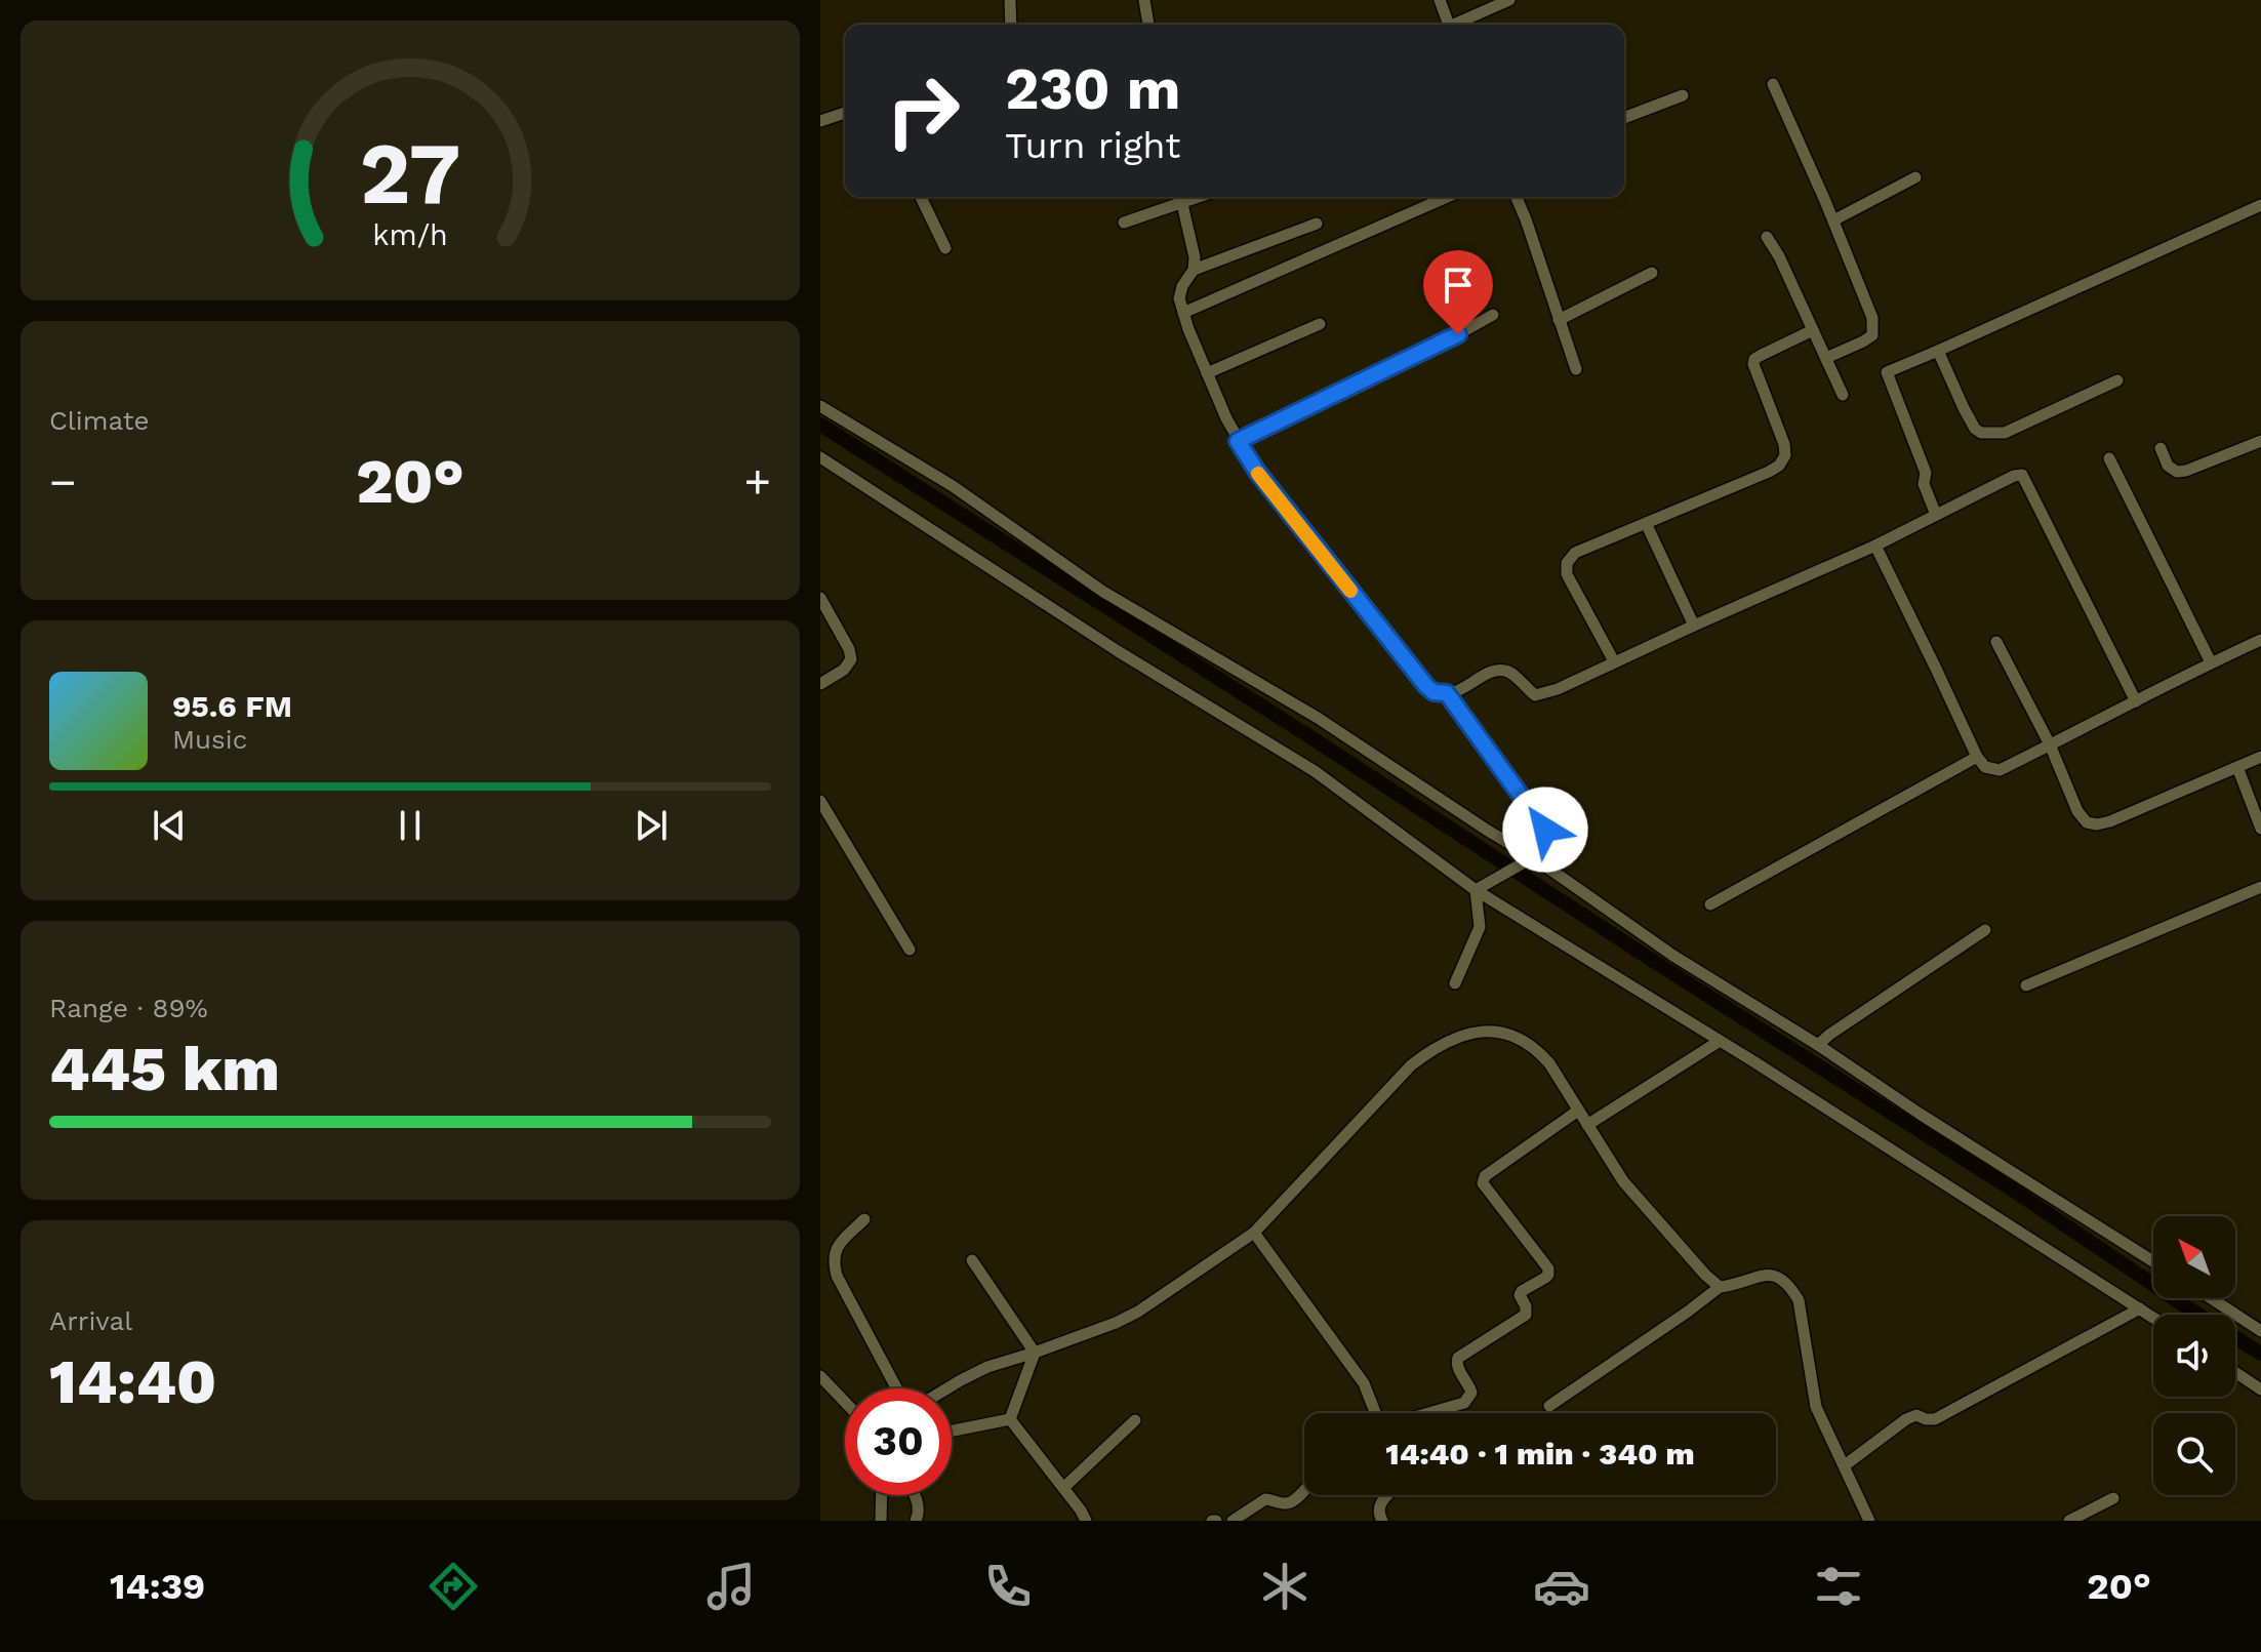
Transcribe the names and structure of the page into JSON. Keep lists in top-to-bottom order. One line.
{"north":"top left","page":{"turn":["230 m","Turn right"],"tile":["Climate",["Range · 89%","445 km"],["Arrival","14:40"]],"heat":["−","20°","+"],"song":["95.6 FM","Music"],"limit":"30","trip":"14:40 · 1 min · 340 m","tabs":["14:39","20°"],"gauge":["27","km/h"]}}
